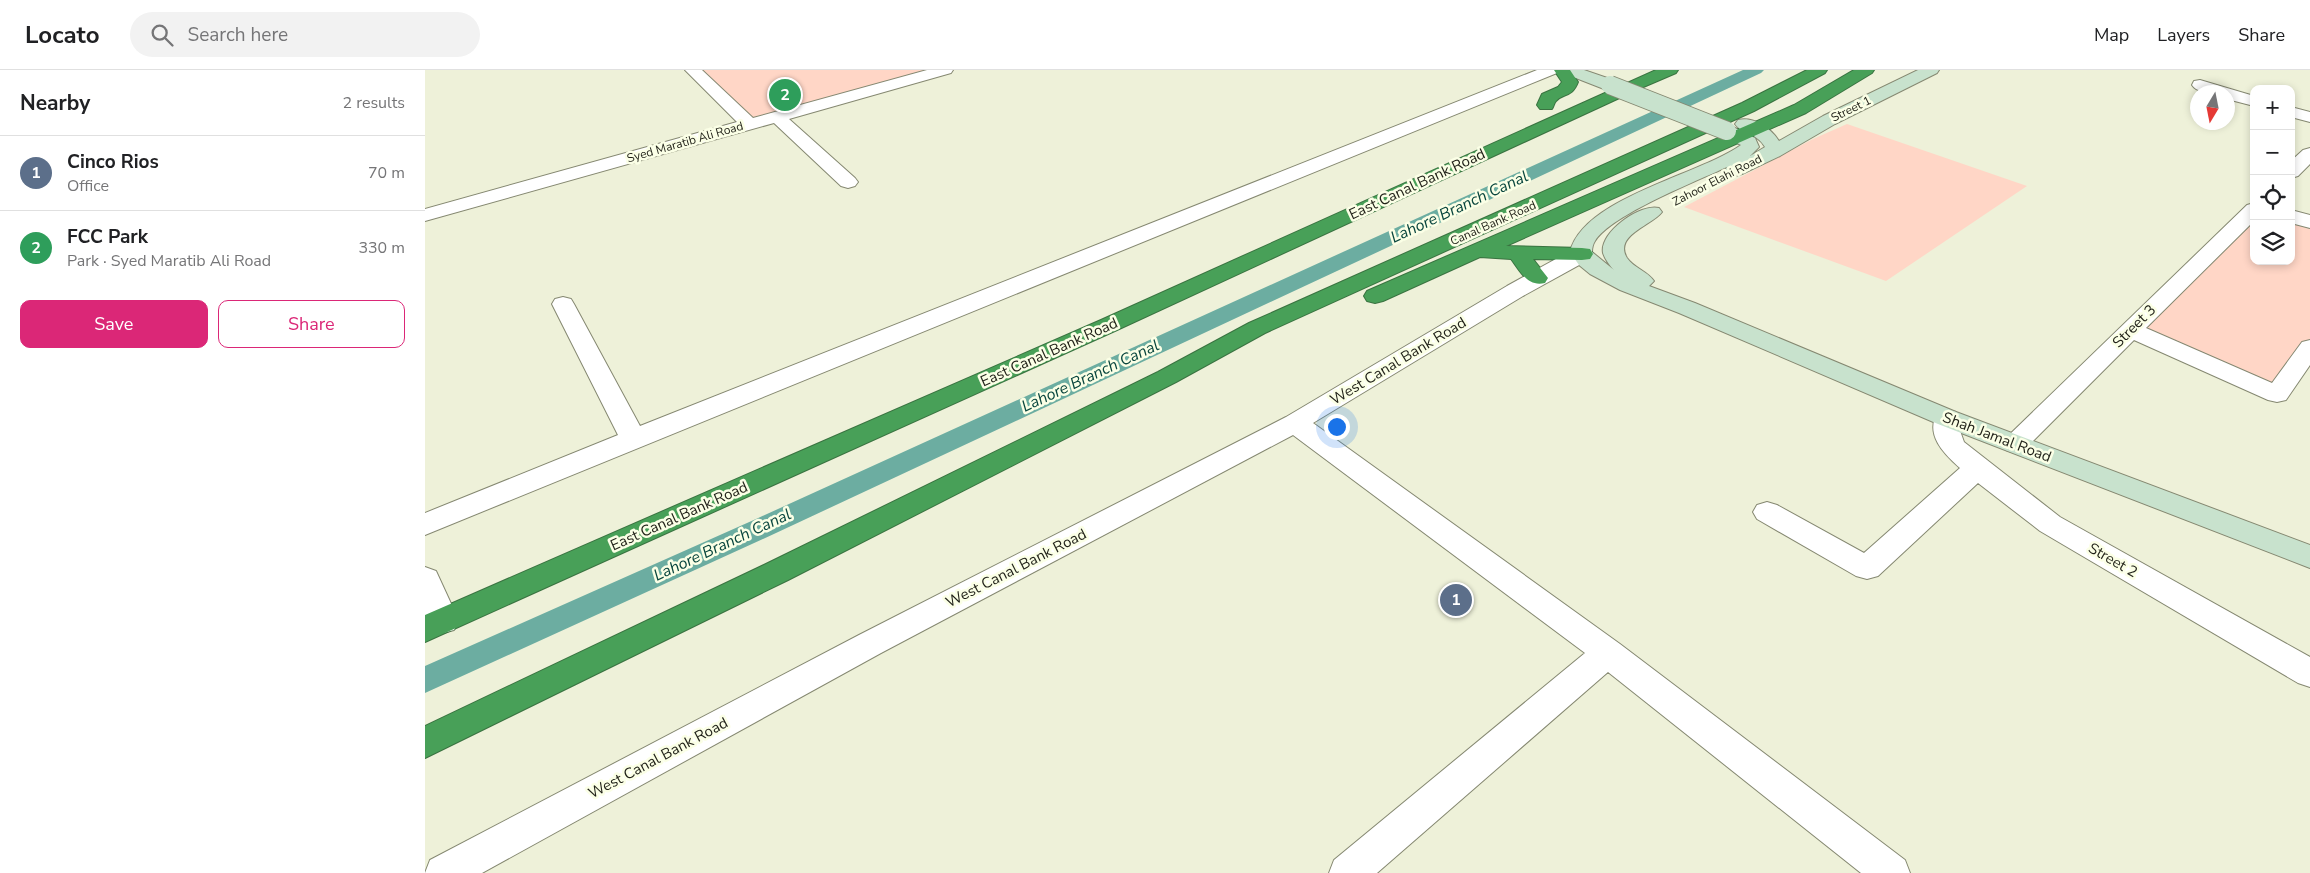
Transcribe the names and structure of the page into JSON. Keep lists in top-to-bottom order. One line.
{"streets":{"highway":["East Canal Bank Road","Canal Bank Road"],"main road":["Street 1","Zahoor Elahi Road","Shah Jamal Road"],"street":["Syed Maratib Ali Road","Street 3","West Canal Bank Road","Street 2"]},"crossings":[["Street 1","Zahoor Elahi Road"],["Zahoor Elahi Road","Shah Jamal Road"],["Street 3","Shah Jamal Road"],["Shah Jamal Road","Street 2"]],"water":["Lahore Branch Canal"],"north":"bottom","page":{"header":"Locato","search":"Search here","nav":["Map","Layers","Share"],"heading":["Nearby","2 results"],"pins":["2","1"],"map_buttons":["+","−"],"list":[{"mark":"1","name":"Cinco Rios","note":"Office","value":"70 m"},{"mark":"2","name":"FCC Park","note":"Park · Syed Maratib Ali Road","value":"330 m"}],"buttons":["Save","Share"]}}
